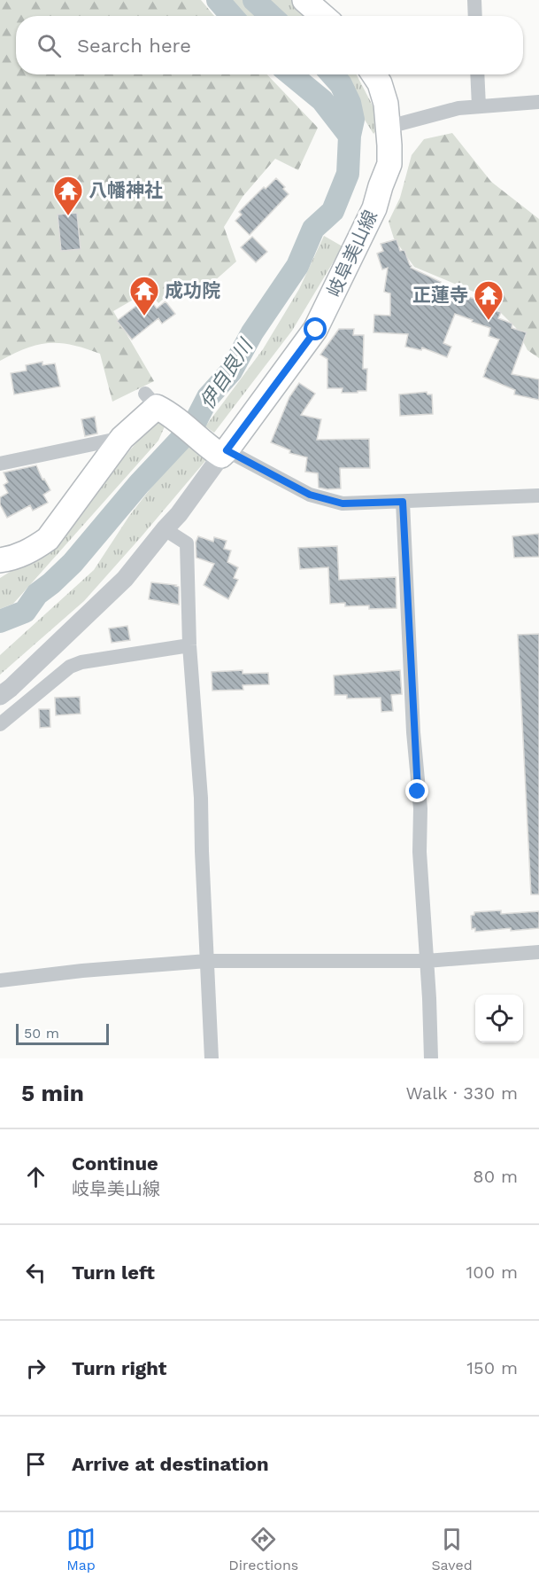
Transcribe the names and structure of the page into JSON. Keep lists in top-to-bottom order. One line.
{"streets":{"main road":["岐阜美山線"]},"water":["伊自良川"],"places":{"temple":["八幡神社","成功院","正蓮寺"]},"scale_bar":"50 m","page":{"search":"Search here","scale":"50 m","heading":["5 min","Walk · 330 m"],"list":[["Continue","岐阜美山線","80 m"],["Turn left","100 m"],["Turn right","150 m"],"Arrive at destination"],"nav":["Map","Directions","Saved"]}}
